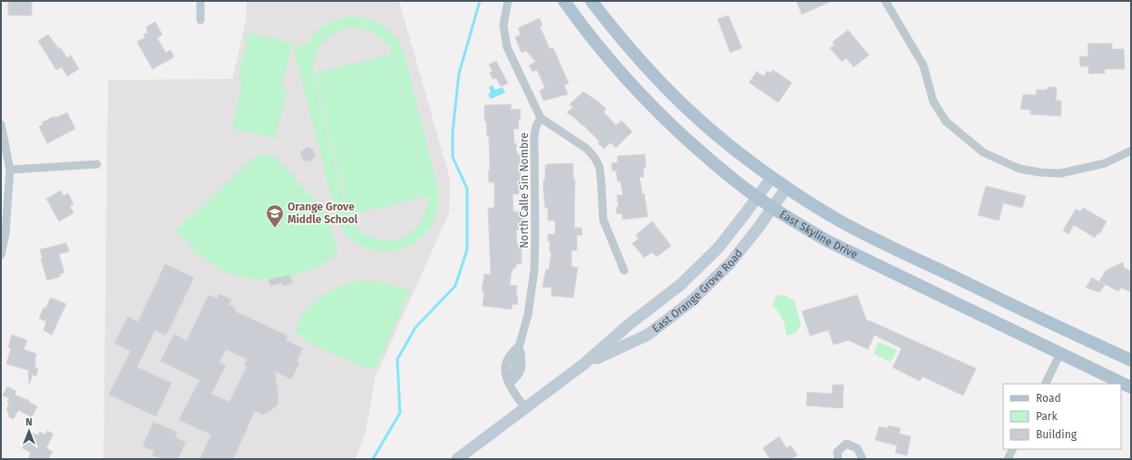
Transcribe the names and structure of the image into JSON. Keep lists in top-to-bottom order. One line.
{"streets":{"main road":["East Skyline Drive","East Orange Grove Road"],"street":["North Calle Sin Nombre"]},"crossings":[["North Calle Sin Nombre","East Orange Grove Road"],["East Skyline Drive","East Orange Grove Road"]],"places":{"school or university":["Orange Grove Middle School"]},"legend":["Road","Park","Building"],"north":"top"}
